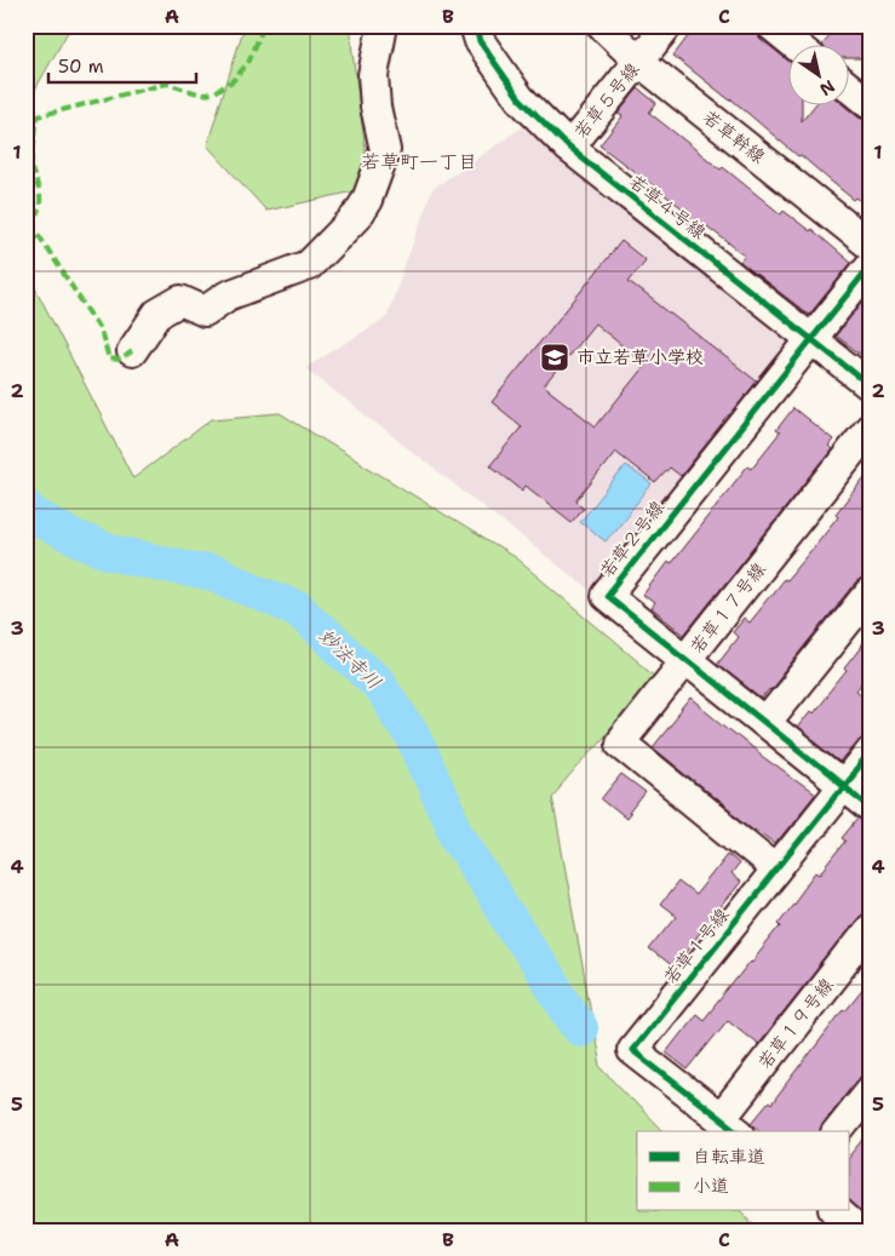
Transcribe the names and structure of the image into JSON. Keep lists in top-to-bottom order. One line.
{"streets":{"street":["若草５号線","若草幹線","若草４号線","若草２号線","若草１７号線","若草１号線","若草１９号線"]},"crossings":[["若草５号線","若草幹線"],["若草５号線","若草４号線"],["若草４号線","若草２号線"],["若草２号線","若草１７号線"],["若草２号線","若草１号線"],["若草１７号線","若草１号線"],["若草１号線","若草１９号線"]],"districts":["若草町一丁目"],"water":["妙法寺川"],"places":{"school or university":["市立若草小学校"]},"legend":["自転車道","小道"],"scale_bar":"50 m","north":"bottom right","grid":{"columns":["A","B","C"],"rows":["1","2","3","4","5"]}}
